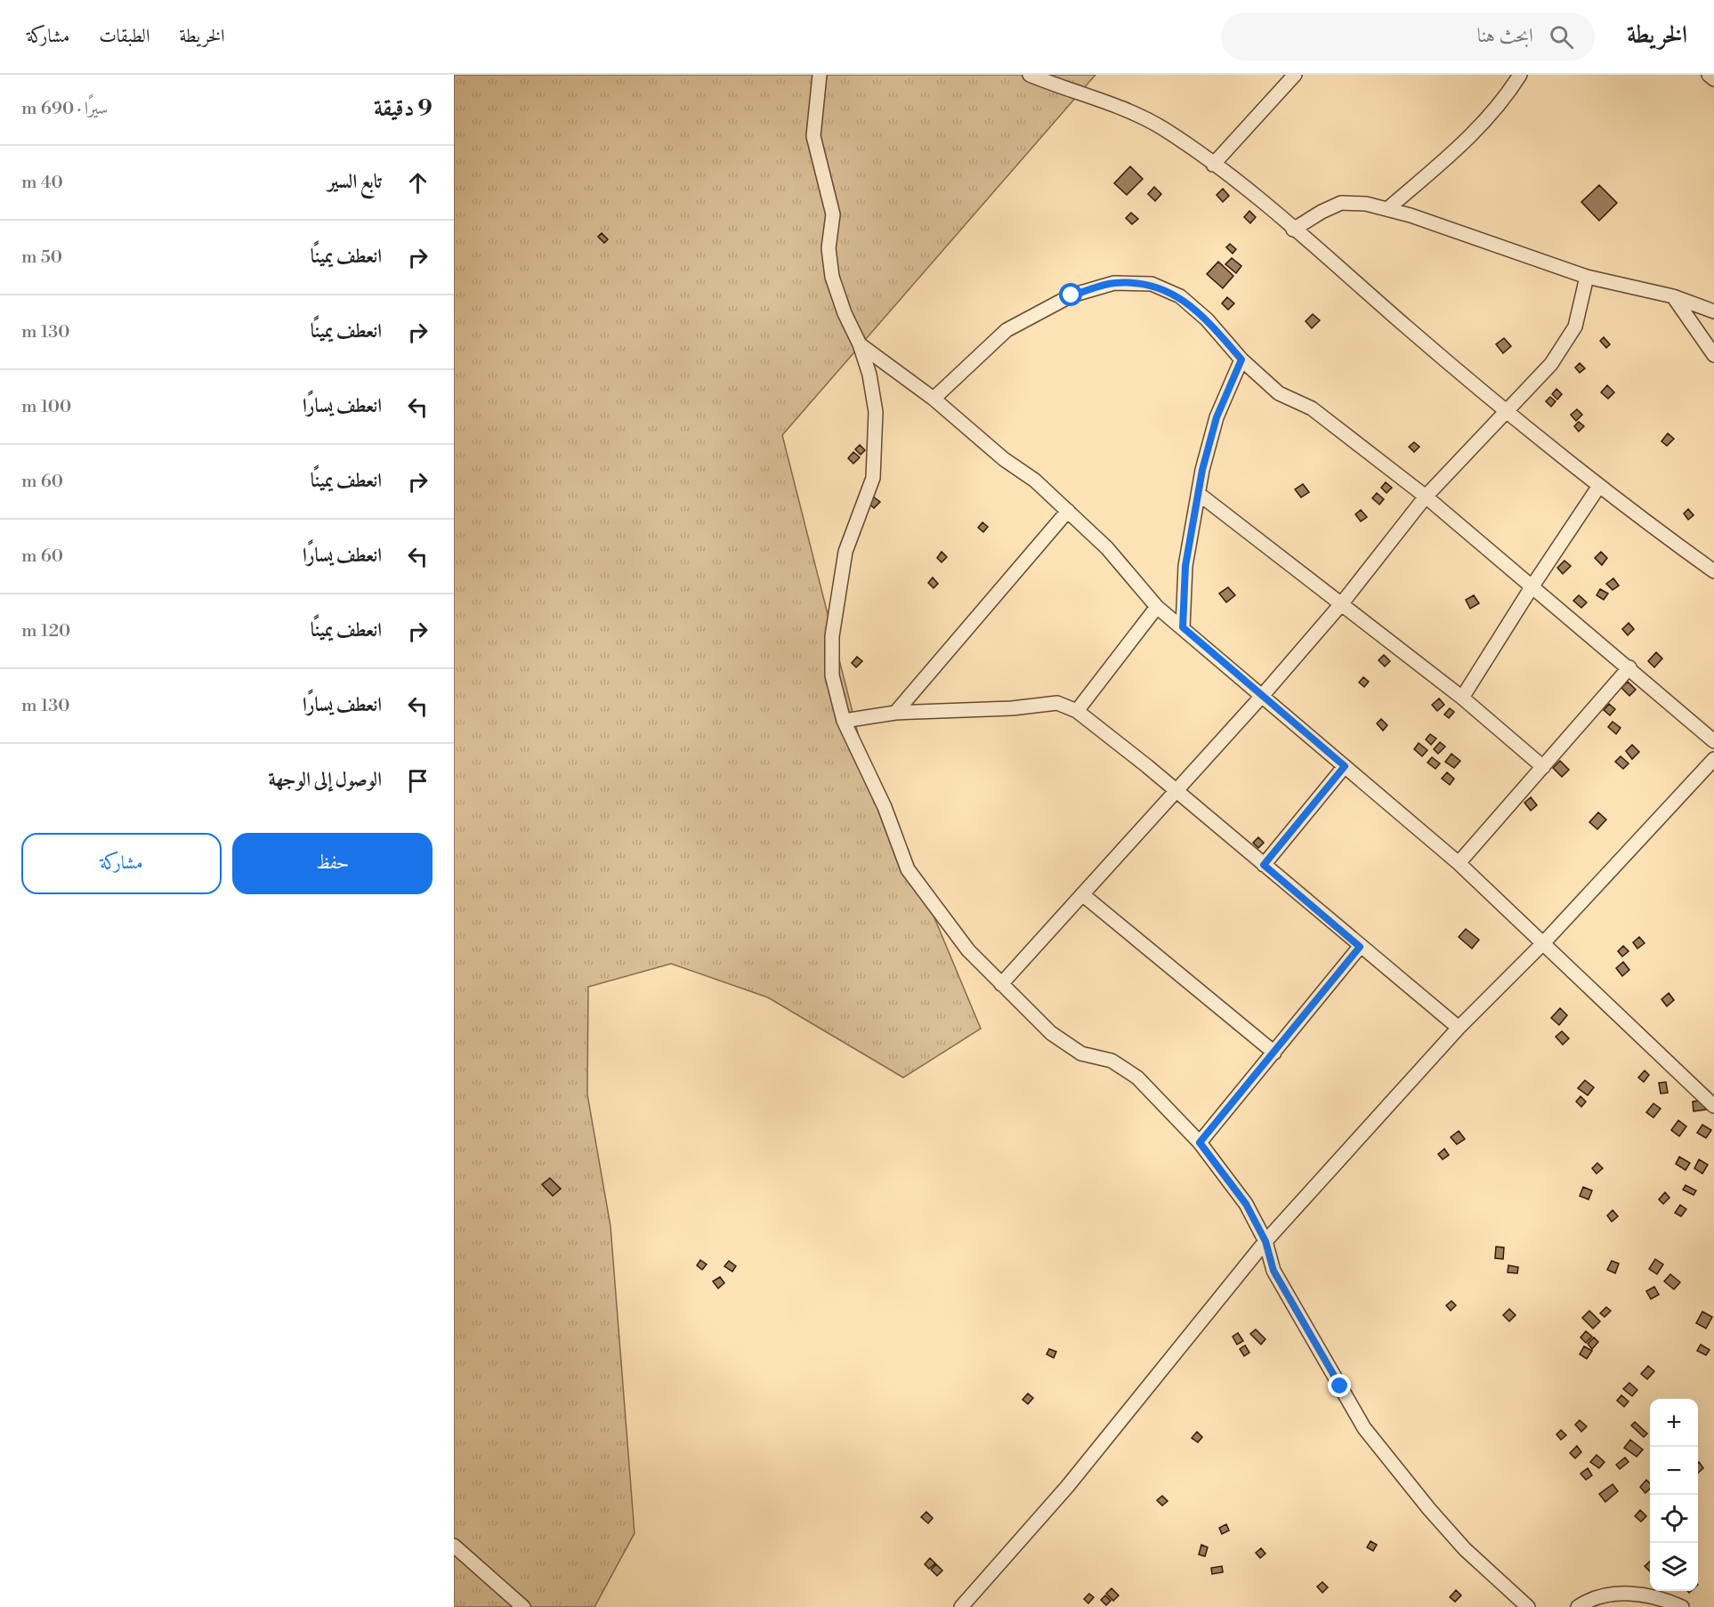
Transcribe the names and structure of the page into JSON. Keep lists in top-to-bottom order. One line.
{"page":{"header":"الخريطة","search":"ابحث هنا","nav":["الخريطة","الطبقات","مشاركة"],"heading":["9 دقيقة","سيرًا · 690 m"],"list":[["تابع السير","40 m"],["انعطف يمينًا","50 m"],["انعطف يمينًا","130 m"],["انعطف يسارًا","100 m"],["انعطف يمينًا","60 m"],["انعطف يسارًا","60 m"],["انعطف يمينًا","120 m"],["انعطف يسارًا","130 m"],"الوصول إلى الوجهة"],"buttons":["حفظ","مشاركة"],"map_buttons":["+","−"]}}
